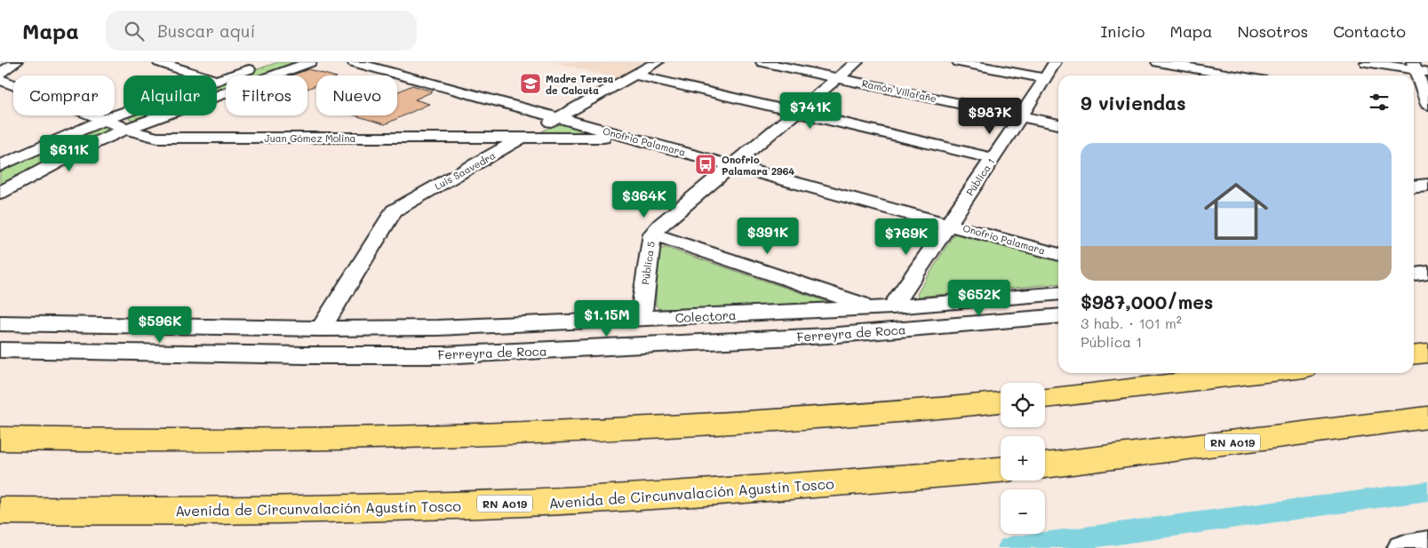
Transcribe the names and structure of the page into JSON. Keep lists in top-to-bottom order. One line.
{"streets":{"highway":["RN A019","Avenida de Circunvalación Agustín Tosco"],"street":["Ramón Villafañe","Juan Gómez Molina","Onofrio Palamara","Luis Saavedra","Pública 1","Pública 5","Colectora","Ferreyra de Roca"]},"crossings":[["Ramón Villafañe","Pública 1"],["Ramón Villafañe","Pública 5"],["Juan Gómez Molina","Onofrio Palamara"],["Juan Gómez Molina","Luis Saavedra"],["Onofrio Palamara","Luis Saavedra"],["Onofrio Palamara","Pública 1"],["Onofrio Palamara","Pública 5"],["Luis Saavedra","Colectora"],["Pública 1","Colectora"],["Pública 5","Colectora"]],"places":{"school or university":["Madre Teresa de Calcuta"],"bus stop":["Onofrio Palamara 2964"]},"page":{"header":"Mapa","search":"Buscar aquí","nav":["Inicio","Mapa","Nosotros","Contacto"],"chip":["Comprar","Alquilar","Filtros","Nuevo"],"heading":"9 viviendas","price":["$741K","$987K","$611K","$364K","$391K","$769K","$652K","$1.15M","$596K"],"list":[{"name":"$987,000/mes","note":"3 hab. · 101 m² · Pública 1"}],"map_buttons":["+","−"]}}
